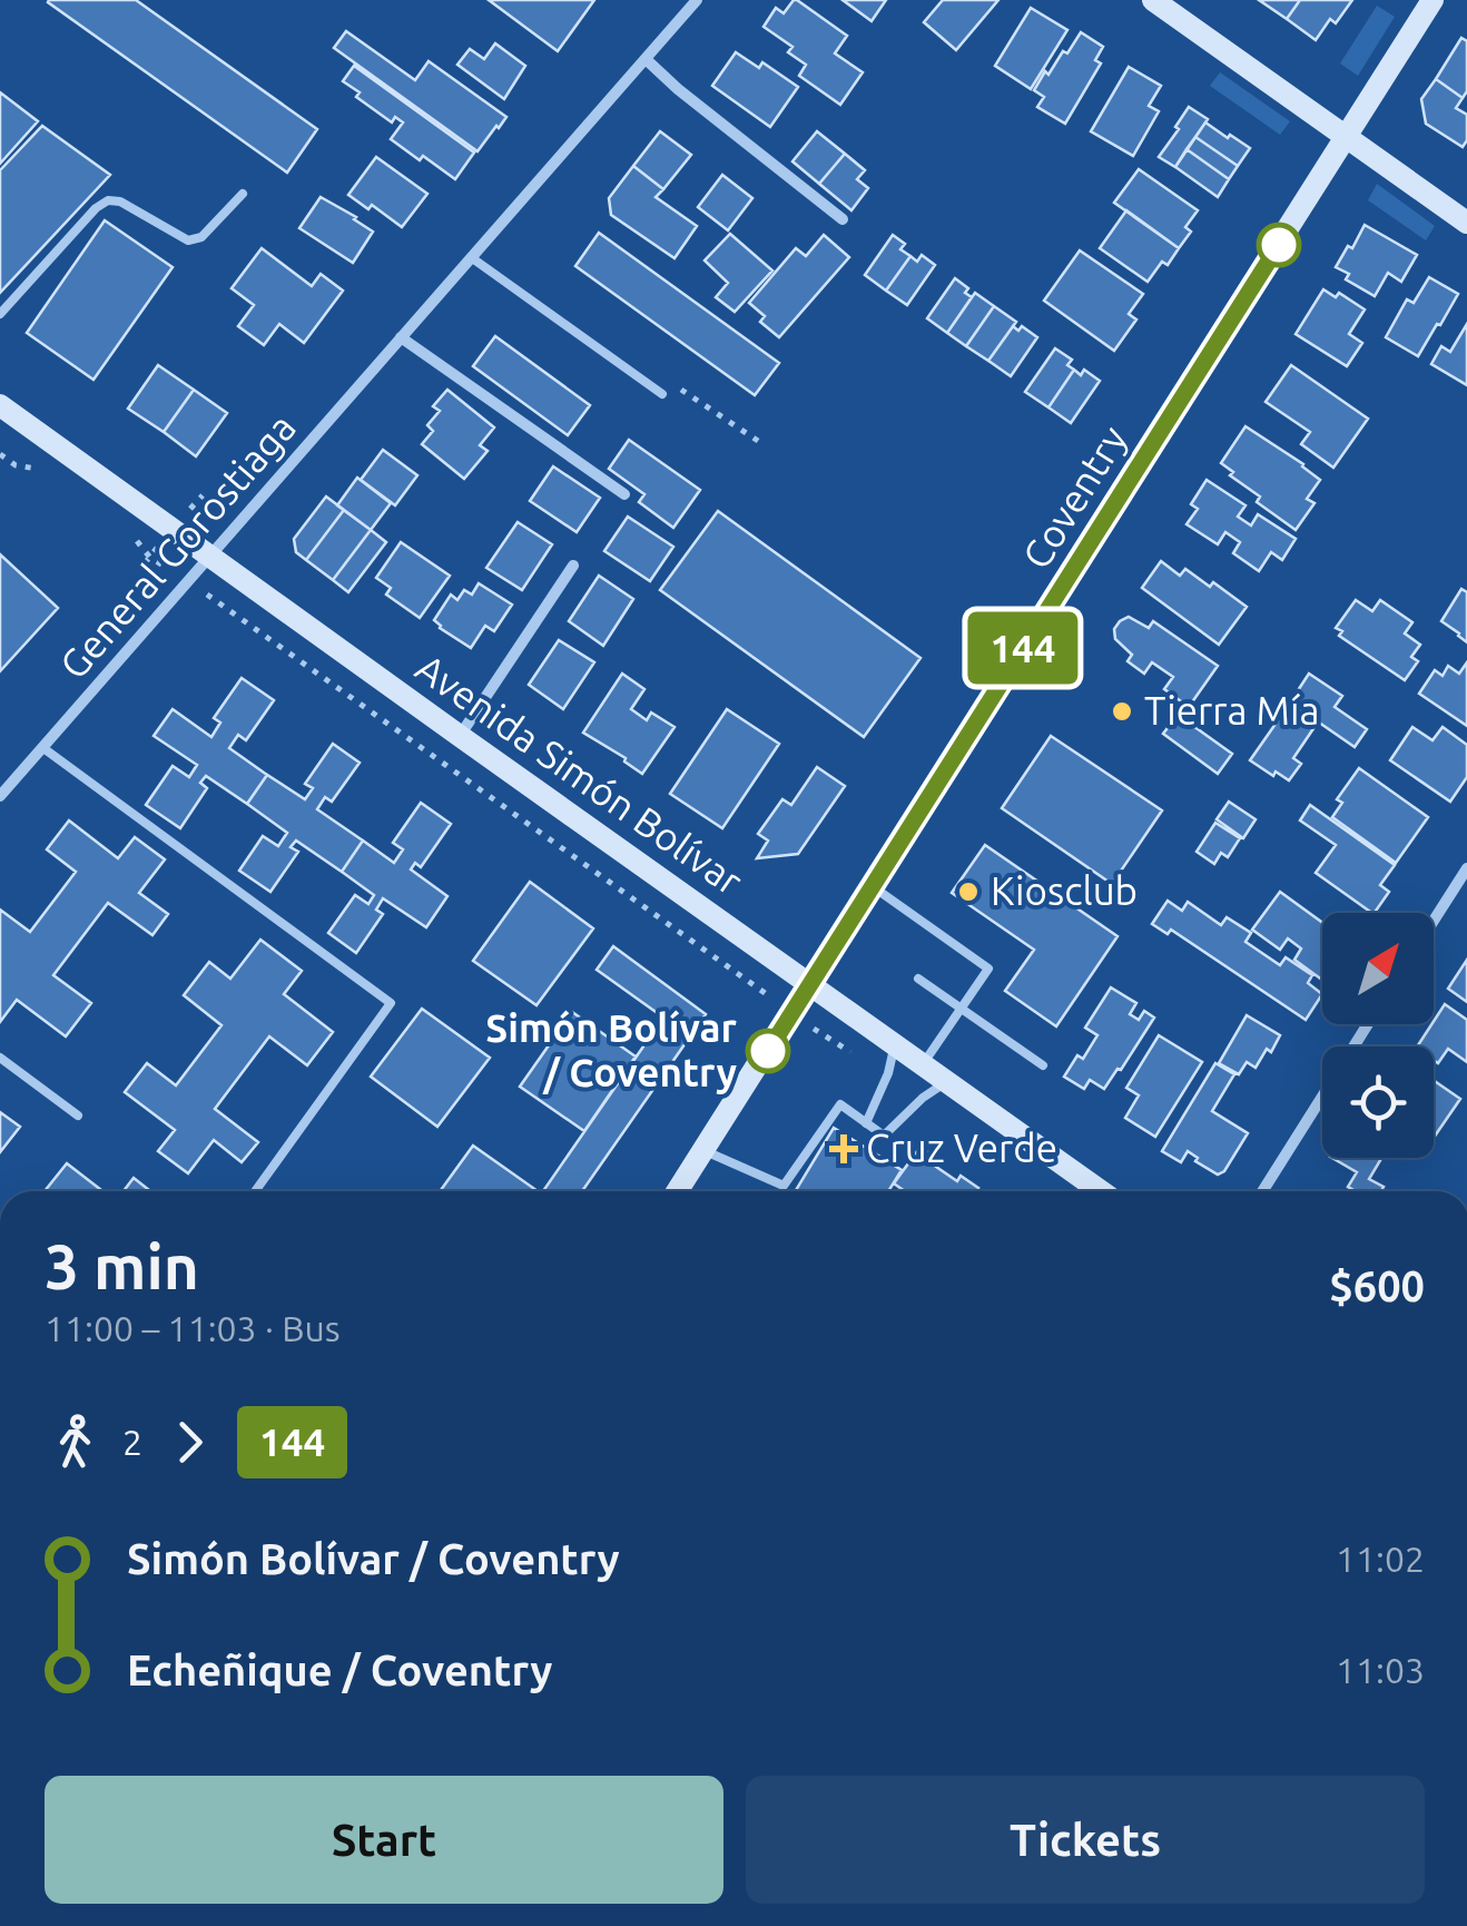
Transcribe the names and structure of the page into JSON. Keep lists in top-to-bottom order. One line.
{"streets":{"street":["Coventry","General Gorostiaga","Avenida Simón Bolívar"]},"crossings":[["Coventry","Avenida Simón Bolívar"],["General Gorostiaga","Avenida Simón Bolívar"]],"places":{"other":["Tierra Mía","Kiosclub","Simón Bolívar / Coventry"],"health":["Cruz Verde"]},"lines":["bus line 144"],"north":"top right","page":{"on_map":"144","heading":["3 min","11:00 – 11:03 · Bus","$600"],"legs":["2","144"],"list":[{"name":"Simón Bolívar / Coventry","value":"11:02"},{"name":"Echeñique / Coventry","value":"11:03"}],"buttons":["Start","Tickets"]}}
